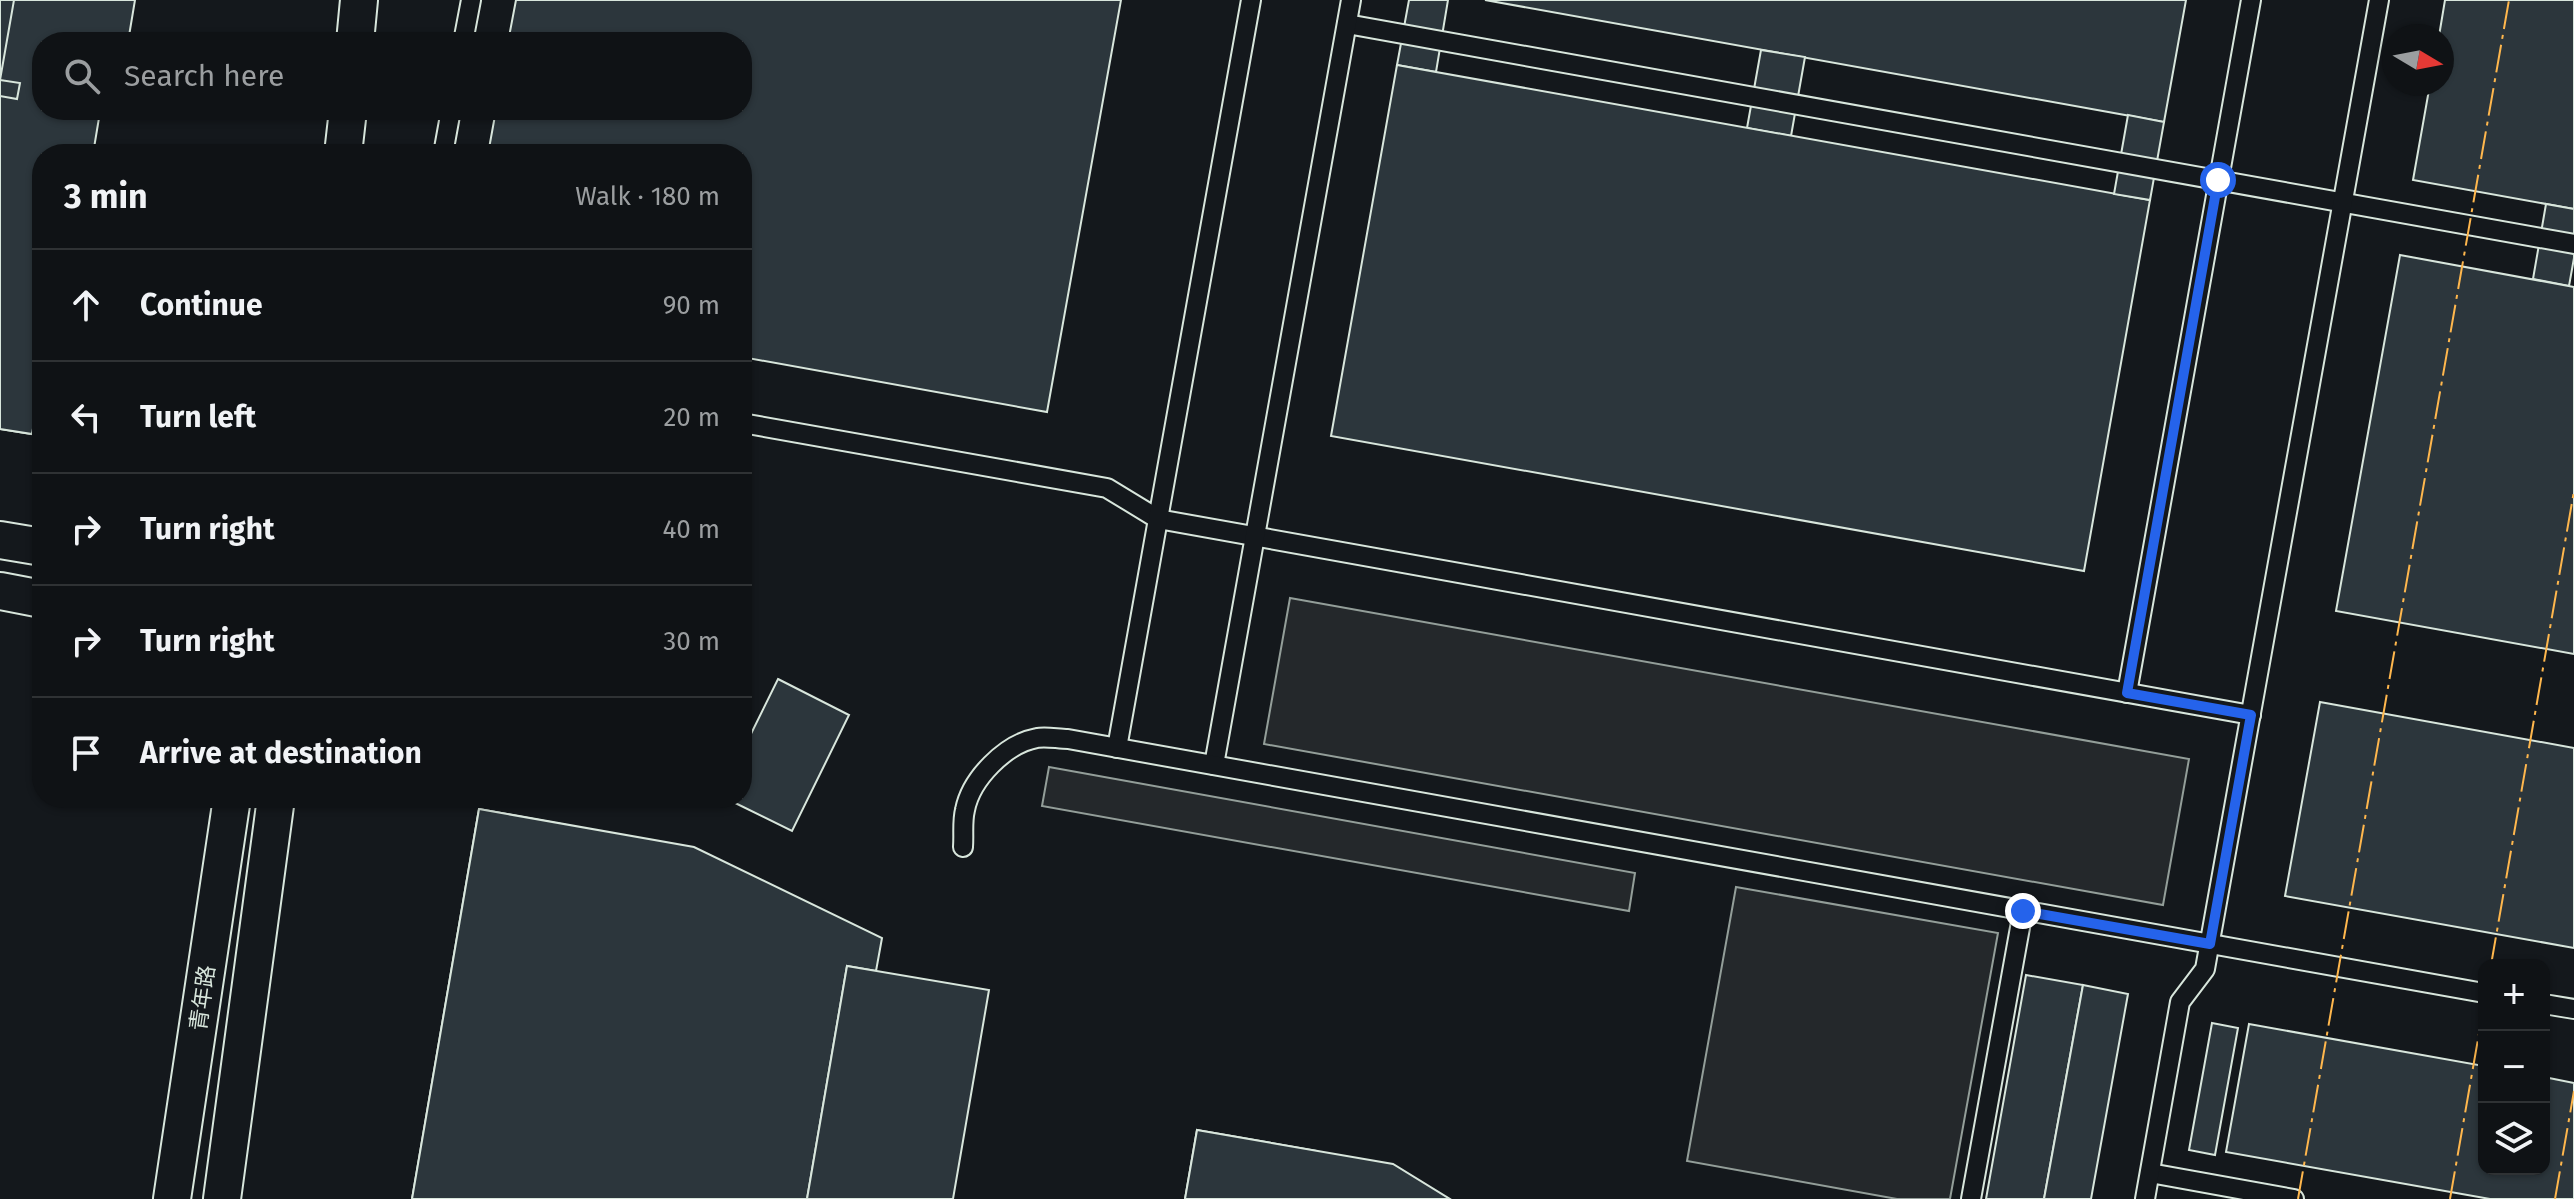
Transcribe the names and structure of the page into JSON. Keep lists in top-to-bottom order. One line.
{"streets":{"street":["青年路"]},"north":"right","page":{"search":"Search here","heading":["3 min","Walk · 180 m"],"list":[["Continue","90 m"],["Turn left","20 m"],["Turn right","40 m"],["Turn right","30 m"],"Arrive at destination"],"map_buttons":["+","−"]}}
